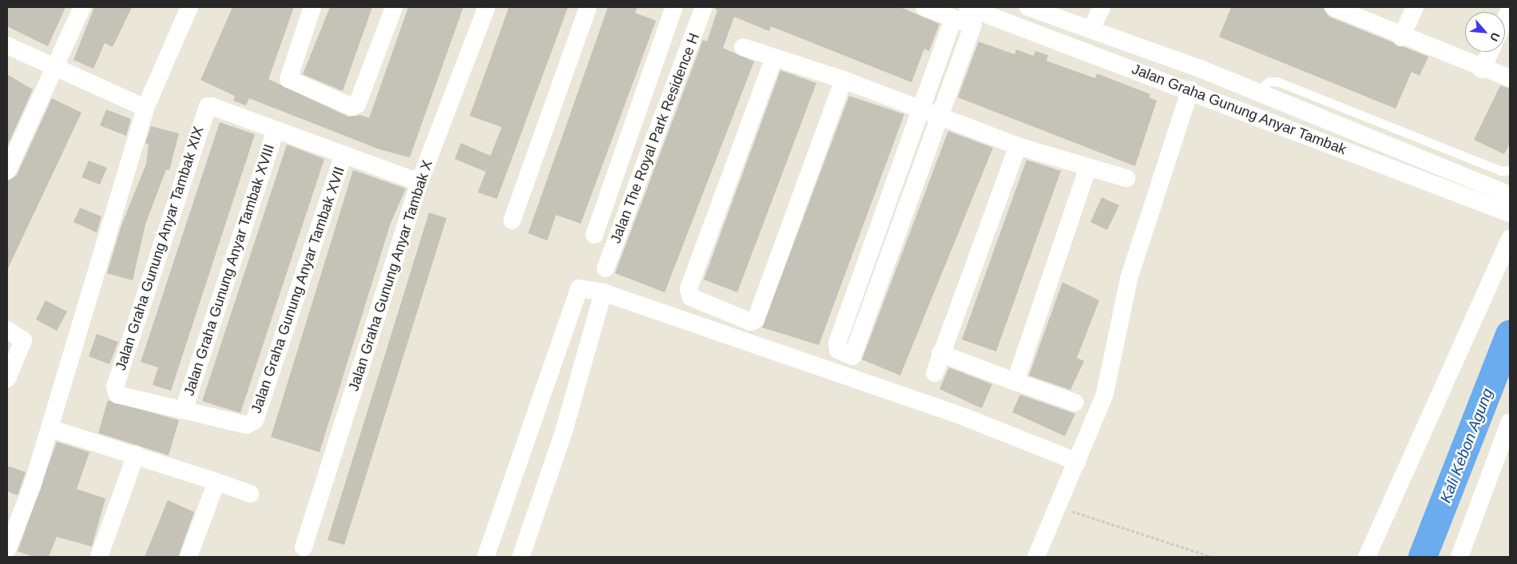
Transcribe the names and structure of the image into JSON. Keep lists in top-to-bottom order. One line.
{"streets":{"street":["Jalan Graha Gunung Anyar Tambak","Jalan The Royal Park Residence H","Jalan Graha Gunung Anyar Tambak XIX","Jalan Graha Gunung Anyar Tambak XVIII","Jalan Graha Gunung Anyar Tambak X","Jalan Graha Gunung Anyar Tambak XVII"]},"crossings":[["Jalan Graha Gunung Anyar Tambak XIX","Jalan Graha Gunung Anyar Tambak XVIII"],["Jalan Graha Gunung Anyar Tambak XIX","Jalan Graha Gunung Anyar Tambak XVII"],["Jalan Graha Gunung Anyar Tambak XVIII","Jalan Graha Gunung Anyar Tambak XVII"]],"water":["Kali Kebon Agung"],"north":"bottom right"}
